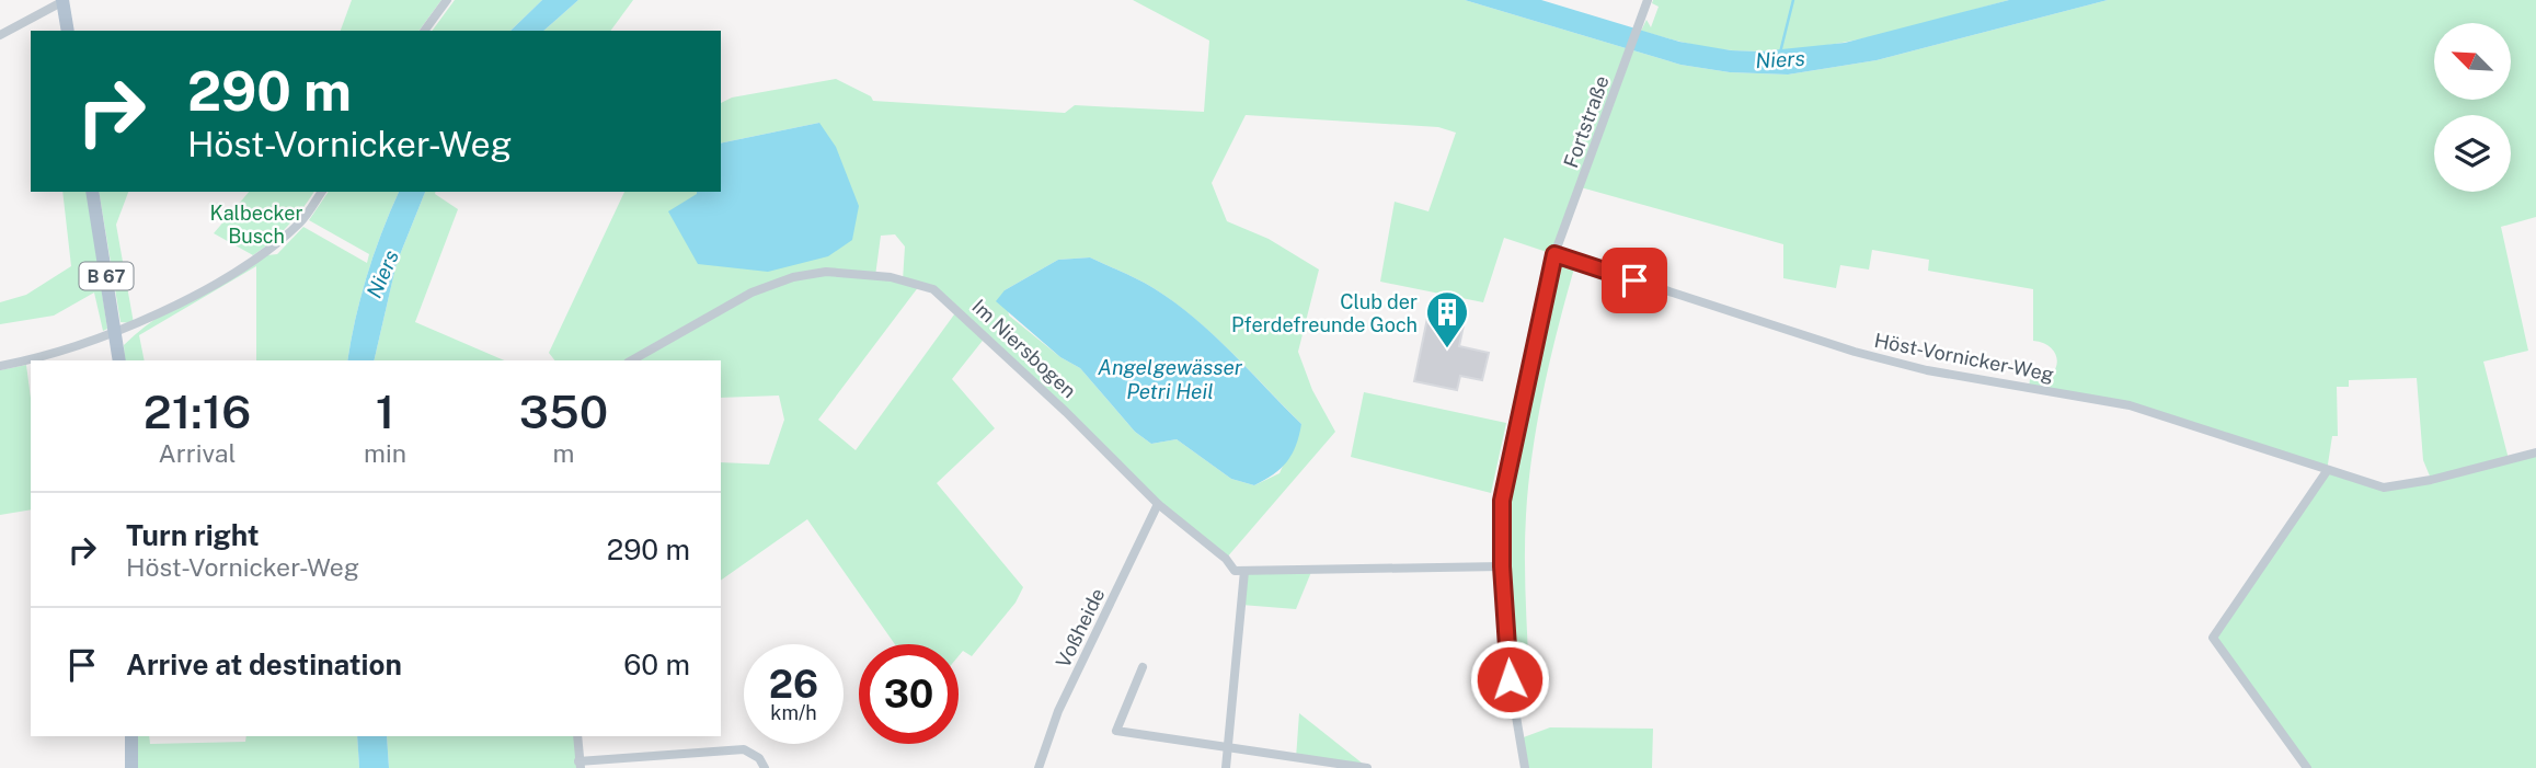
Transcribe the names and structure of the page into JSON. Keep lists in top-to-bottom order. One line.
{"streets":{"main road":["B 67"],"street":["Fortstraße","Im Niersbogen","Höst-Vornicker-Weg","Voßheide"]},"crossings":[["Fortstraße","Höst-Vornicker-Weg"],["Im Niersbogen","Voßheide"]],"water":["Niers","Angelgewässer Petri Heil"],"parks":["Kalbecker Busch"],"places":{"building":["Club der Pferdefreunde Goch"]},"north":"top left","page":{"turn":["290 m","Höst-Vornicker-Weg"],"eta":["21:16","Arrival","1","min","350","m"],"list":[{"name":"Turn right","note":"Höst-Vornicker-Weg","value":"290 m"},{"name":"Arrive at destination","value":"60 m"}],"speed":"26 km/h","limit":"30"}}
